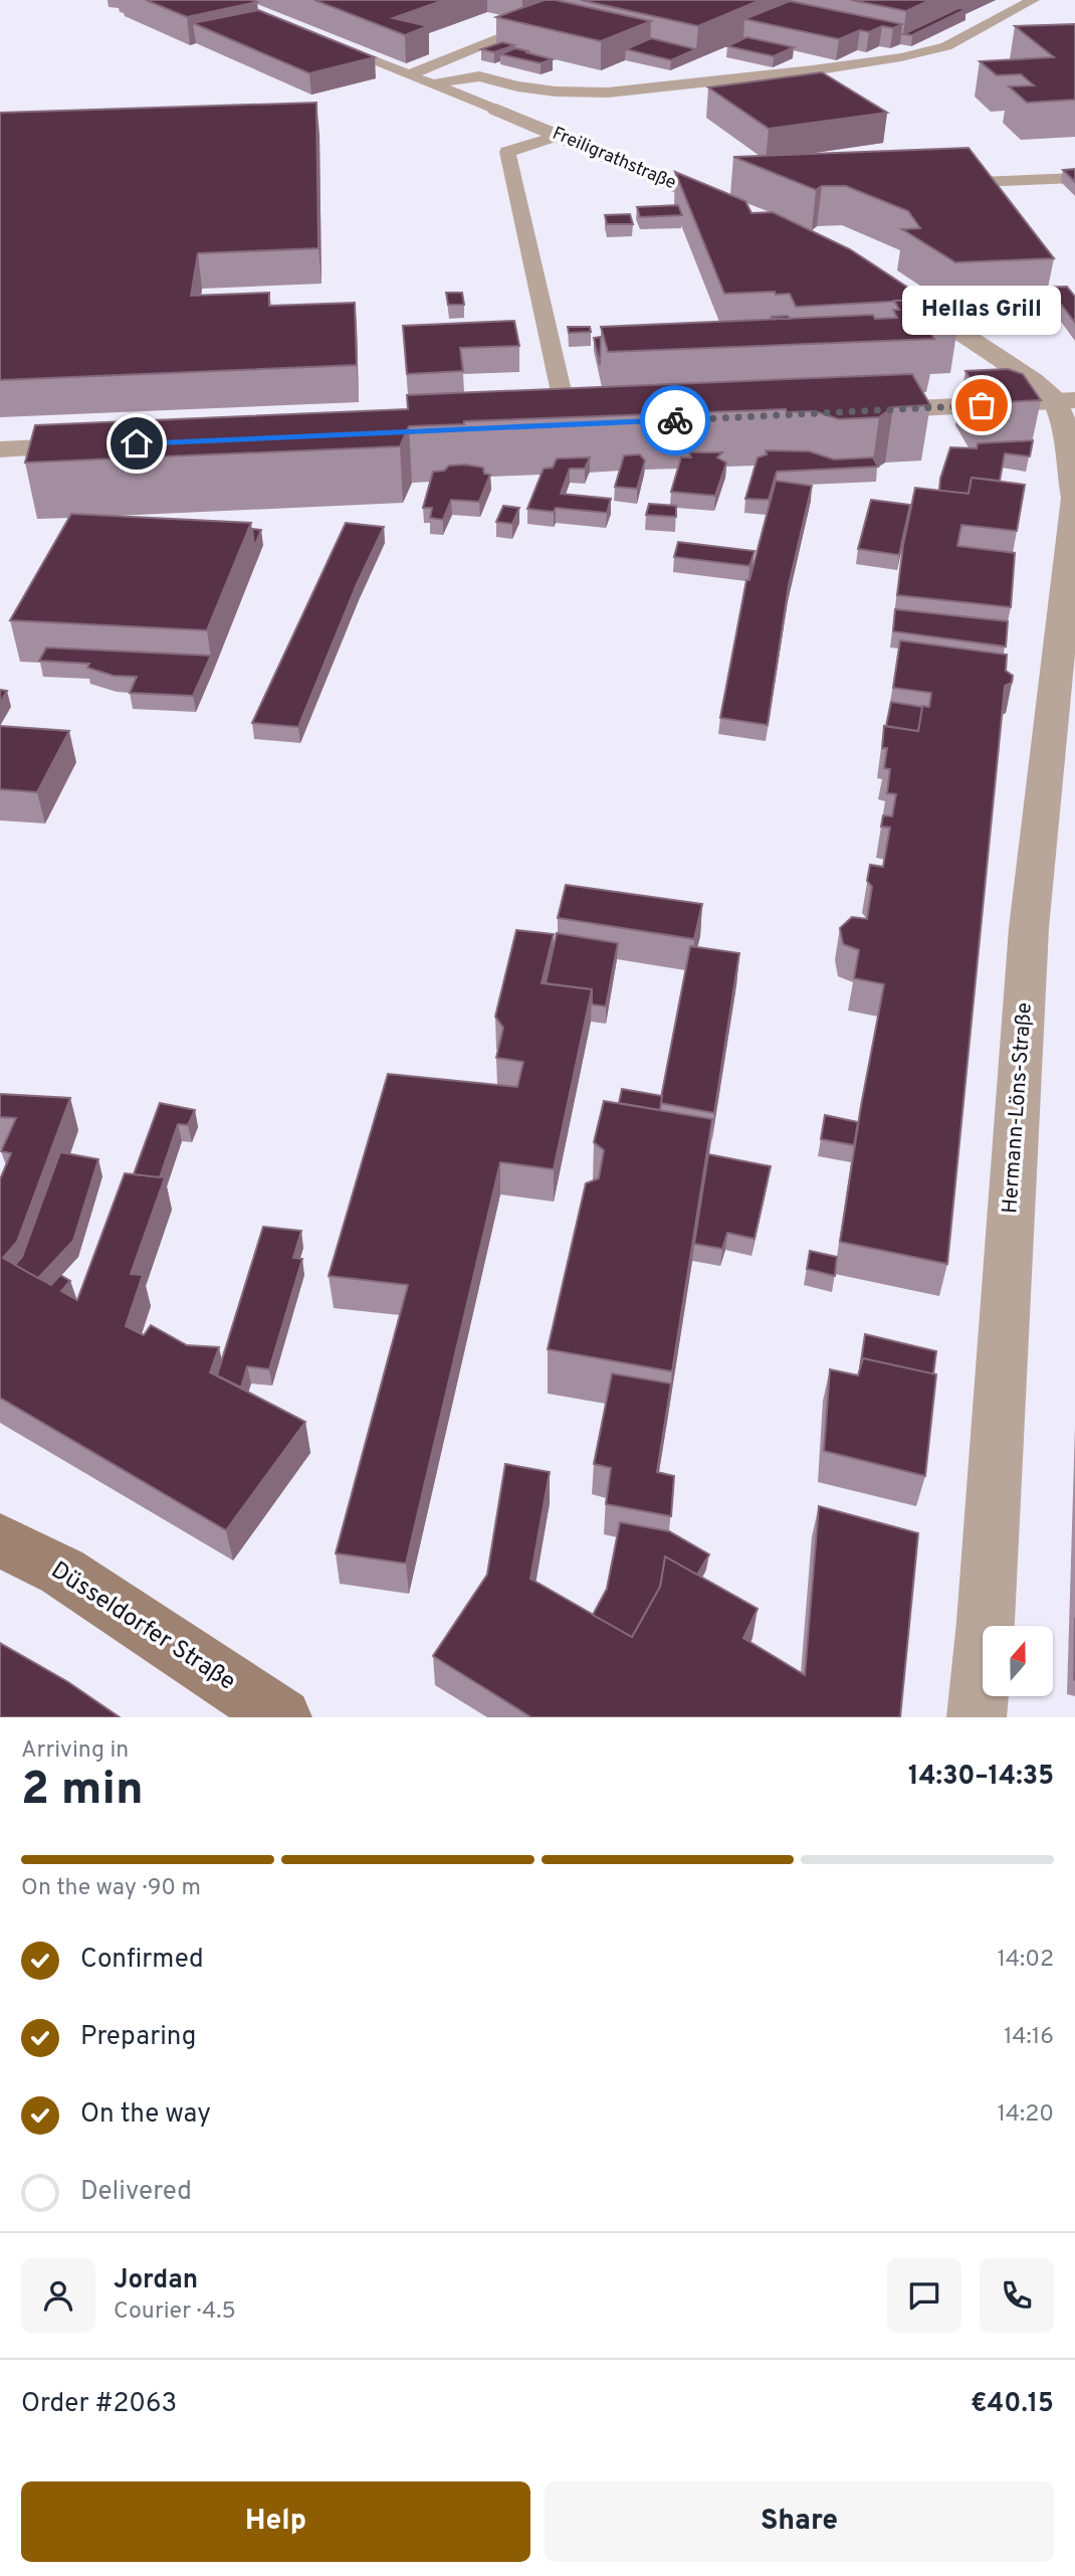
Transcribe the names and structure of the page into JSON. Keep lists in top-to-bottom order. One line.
{"streets":{"main road":["Düsseldorfer Straße"],"street":["Freiligrathstraße","Hermann-Löns-Straße"]},"places":["Hellas Grill"],"north":"top","page":{"bubble":"Hellas Grill","heading":["2 min","Arriving in","14:30–14:35"],"panel":["Jordan","Courier · 4.5","Order #2063","€40.15"],"bar":"On the way · 90 m","list":[["Confirmed","14:02"],["Preparing","14:16"],["On the way","14:20"],"Delivered"],"buttons":["Help","Share"]}}
